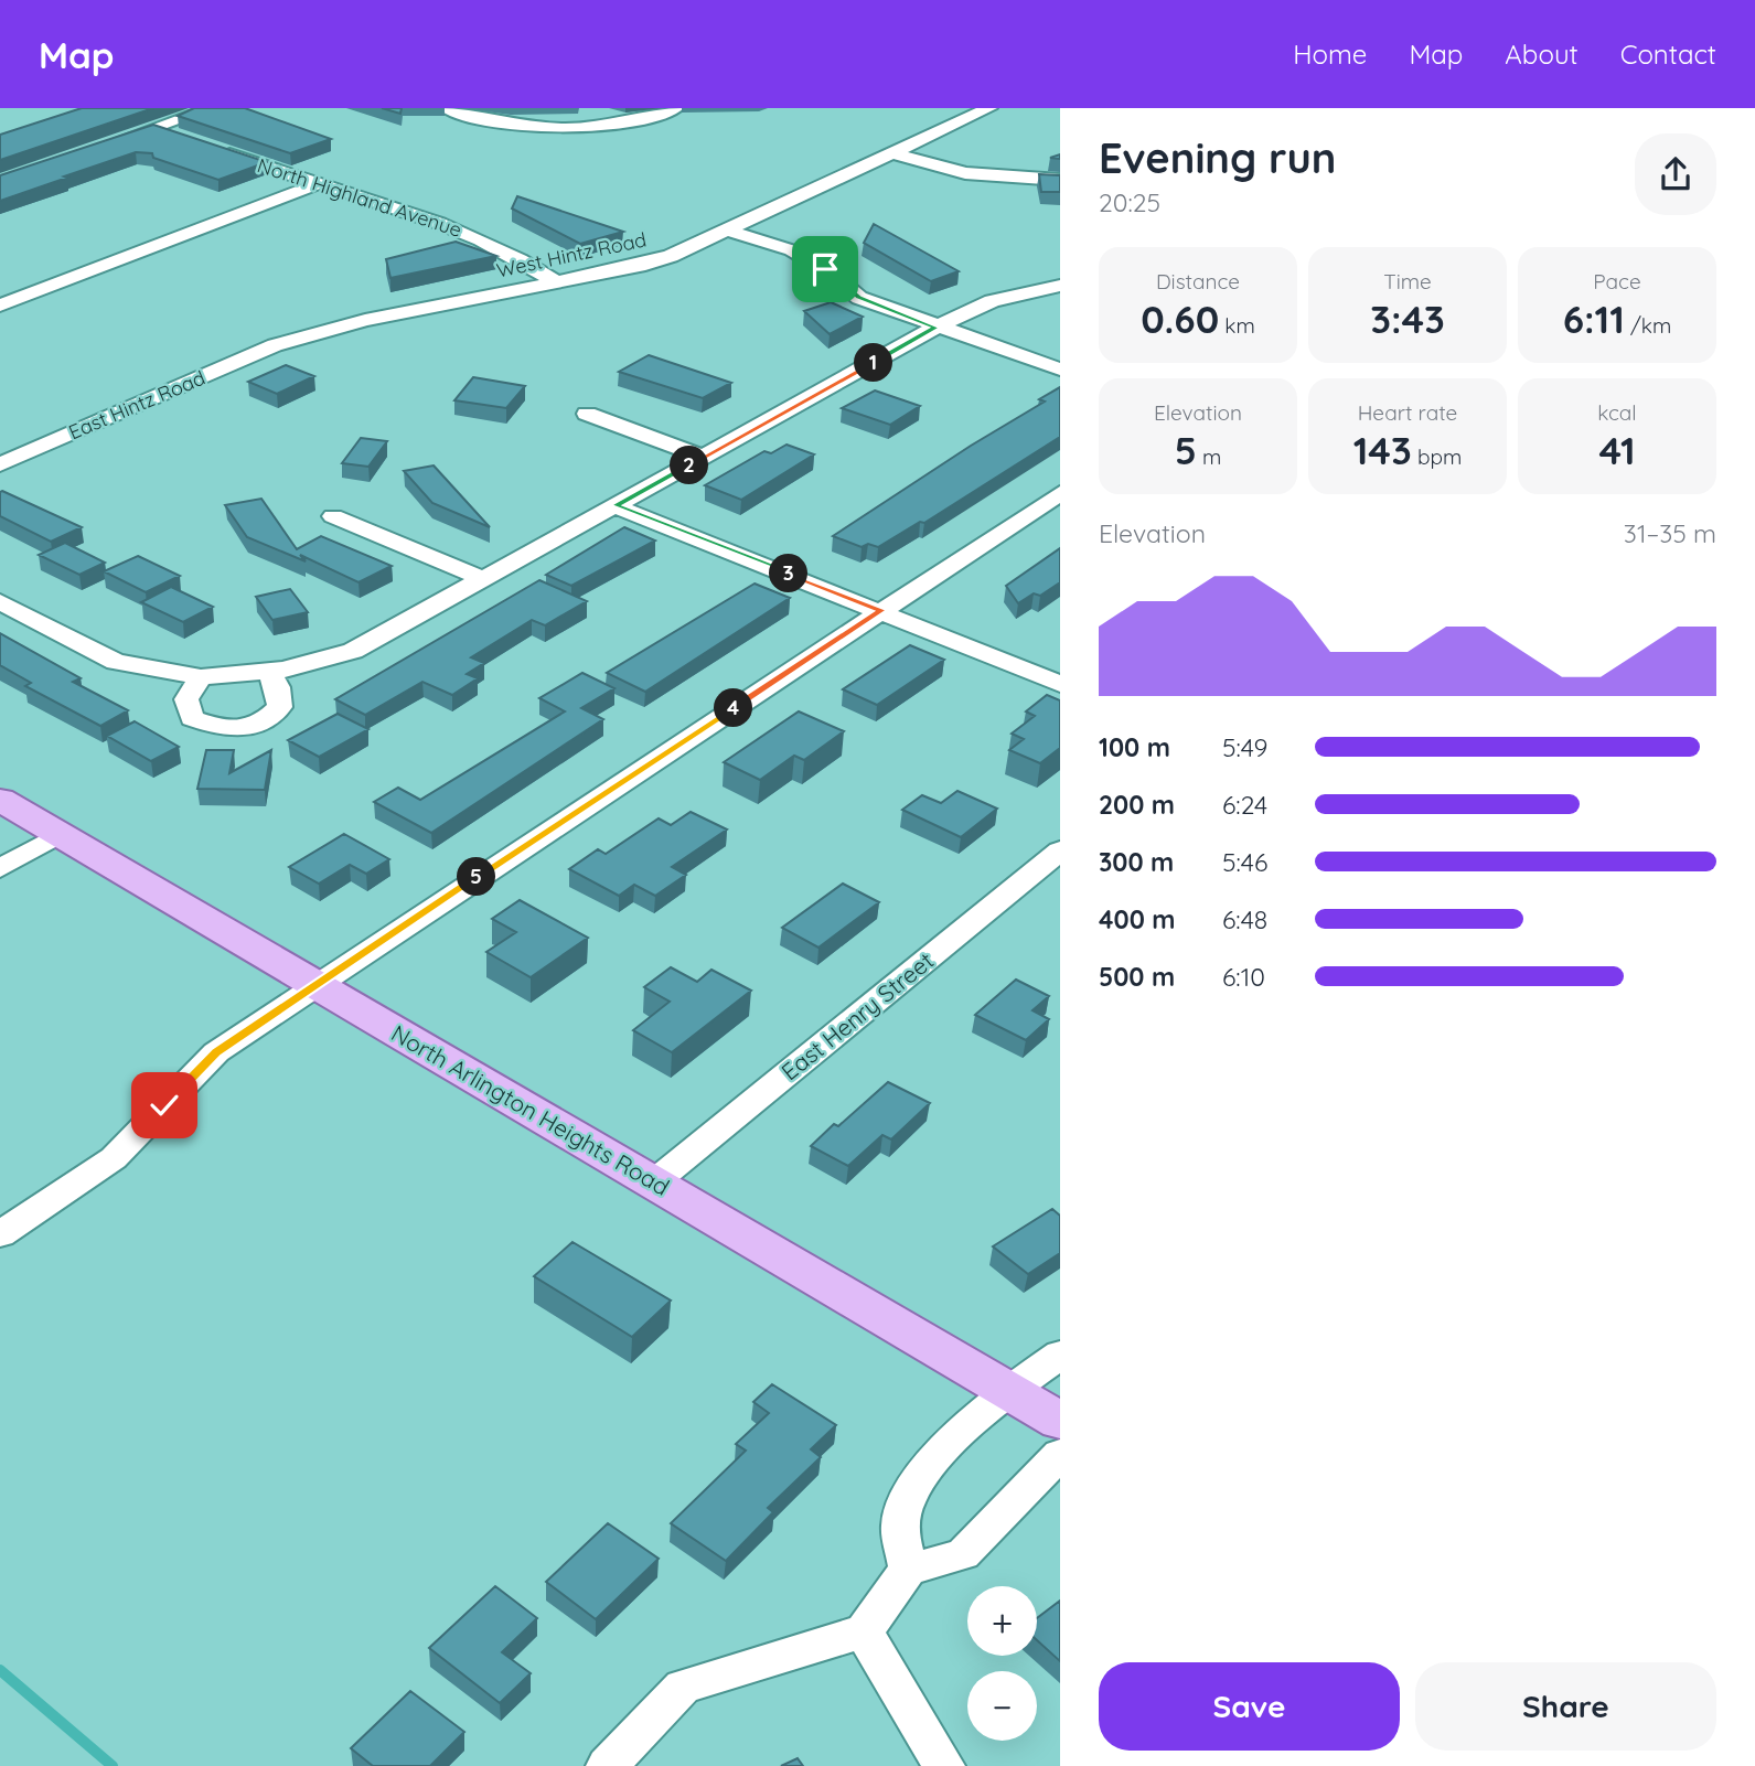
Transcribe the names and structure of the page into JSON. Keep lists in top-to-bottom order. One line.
{"streets":{"main road":["North Arlington Heights Road"],"street":["North Highland Avenue","West Hintz Road","East Hintz Road","East Henry Street"]},"crossings":[["North Highland Avenue","West Hintz Road"],["West Hintz Road","East Hintz Road"],["East Henry Street","North Arlington Heights Road"]],"page":{"header":"Map","nav":["Home","Map","About","Contact"],"heading":["Evening run","20:25"],"stats":[["Distance","0.60 km"],["Time","3:43"],["Pace","6:11 /km"],["Elevation","5 m"],["Heart rate","143 bpm"],["kcal","41"]],"pins":["1","2","3","4","5"],"chart":["Elevation","31–35 m"],"list":[{"name":"100 m","note":"5:49"},{"name":"200 m","note":"6:24"},{"name":"300 m","note":"5:46"},{"name":"400 m","note":"6:48"},{"name":"500 m","note":"6:10"}],"map_buttons":["+","−"],"buttons":["Save","Share"]}}
